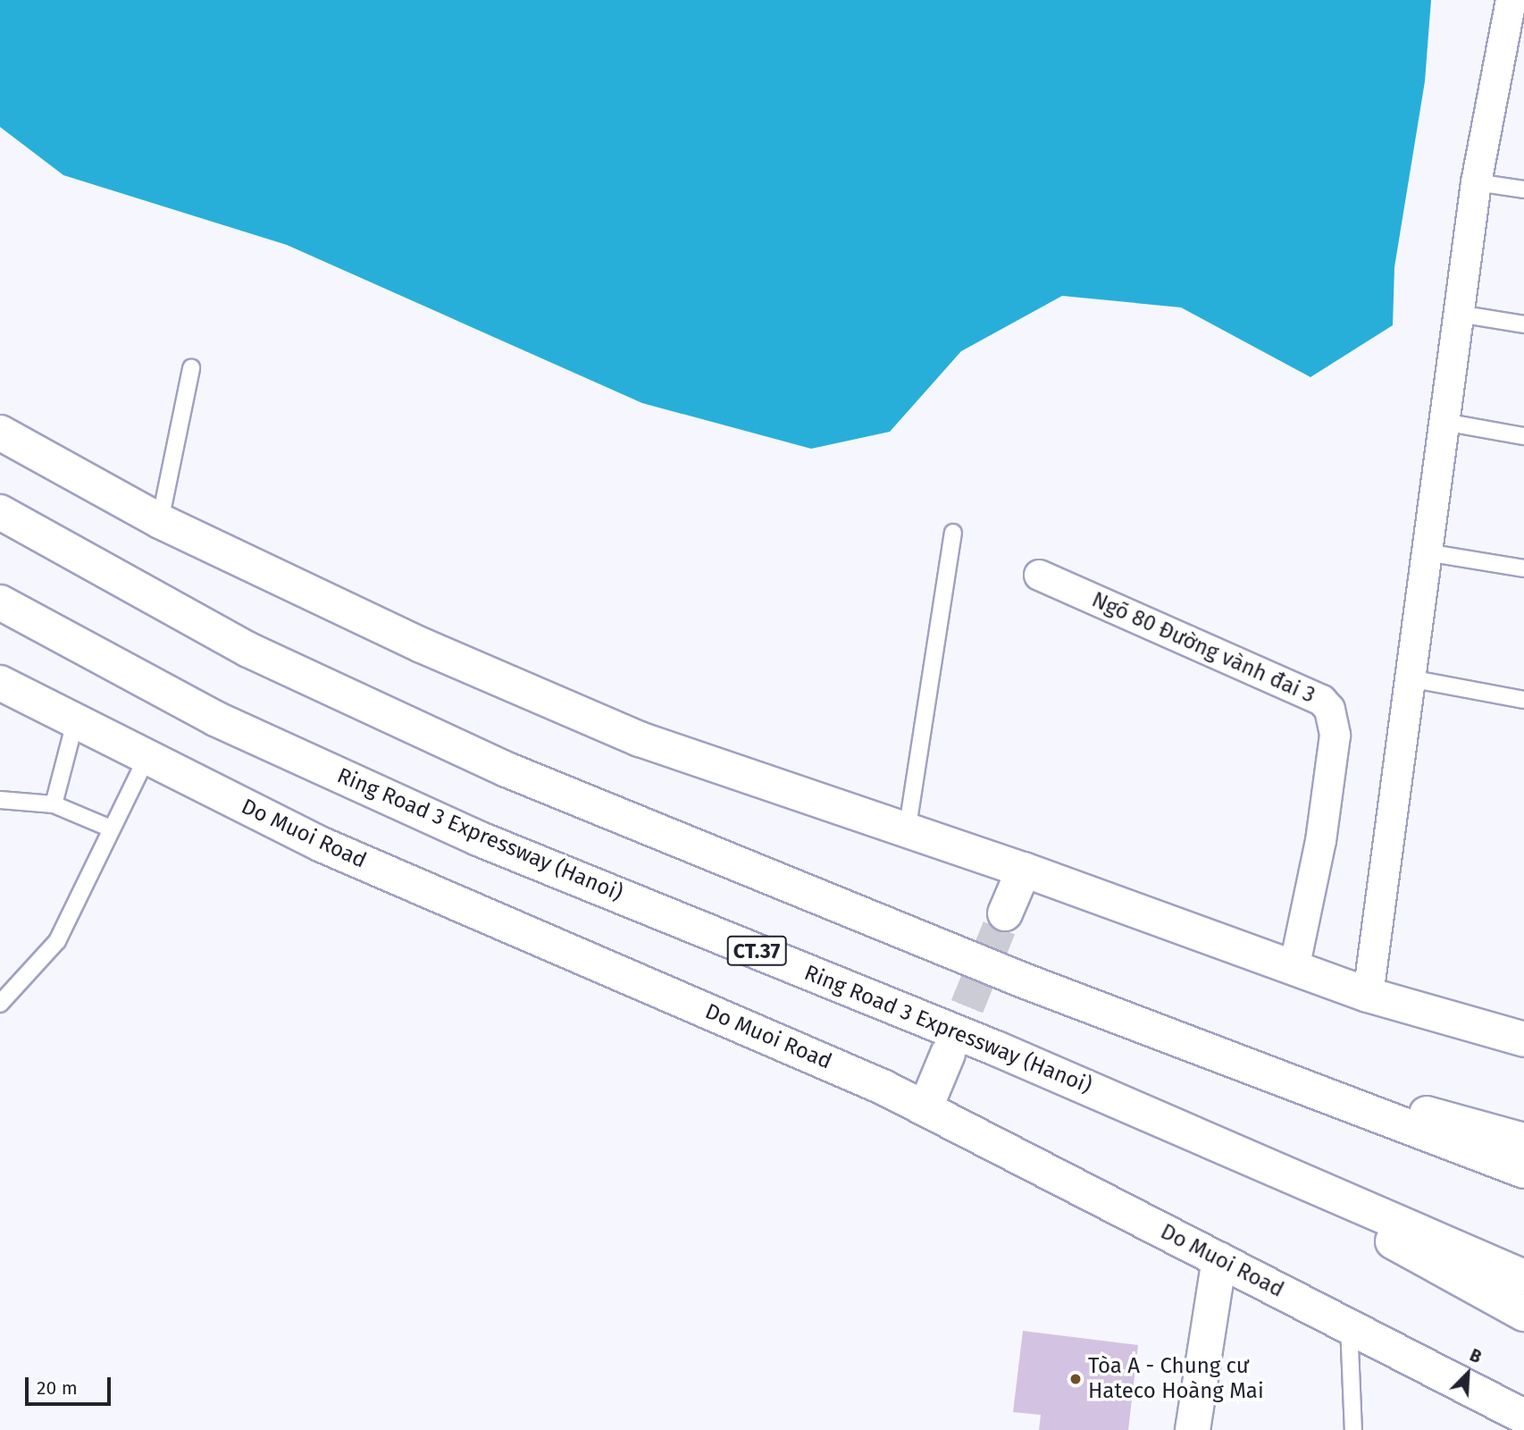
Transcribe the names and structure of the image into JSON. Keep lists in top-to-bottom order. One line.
{"streets":{"main road":["Do Muoi Road","Ring Road 3 Expressway (Hanoi)","CT.37"],"street":["Ngõ 80 Đường vành đai 3"]},"places":["Tòa A - Chung cư Hateco Hoàng Mai"],"scale_bar":"20 m","north":"top right"}
